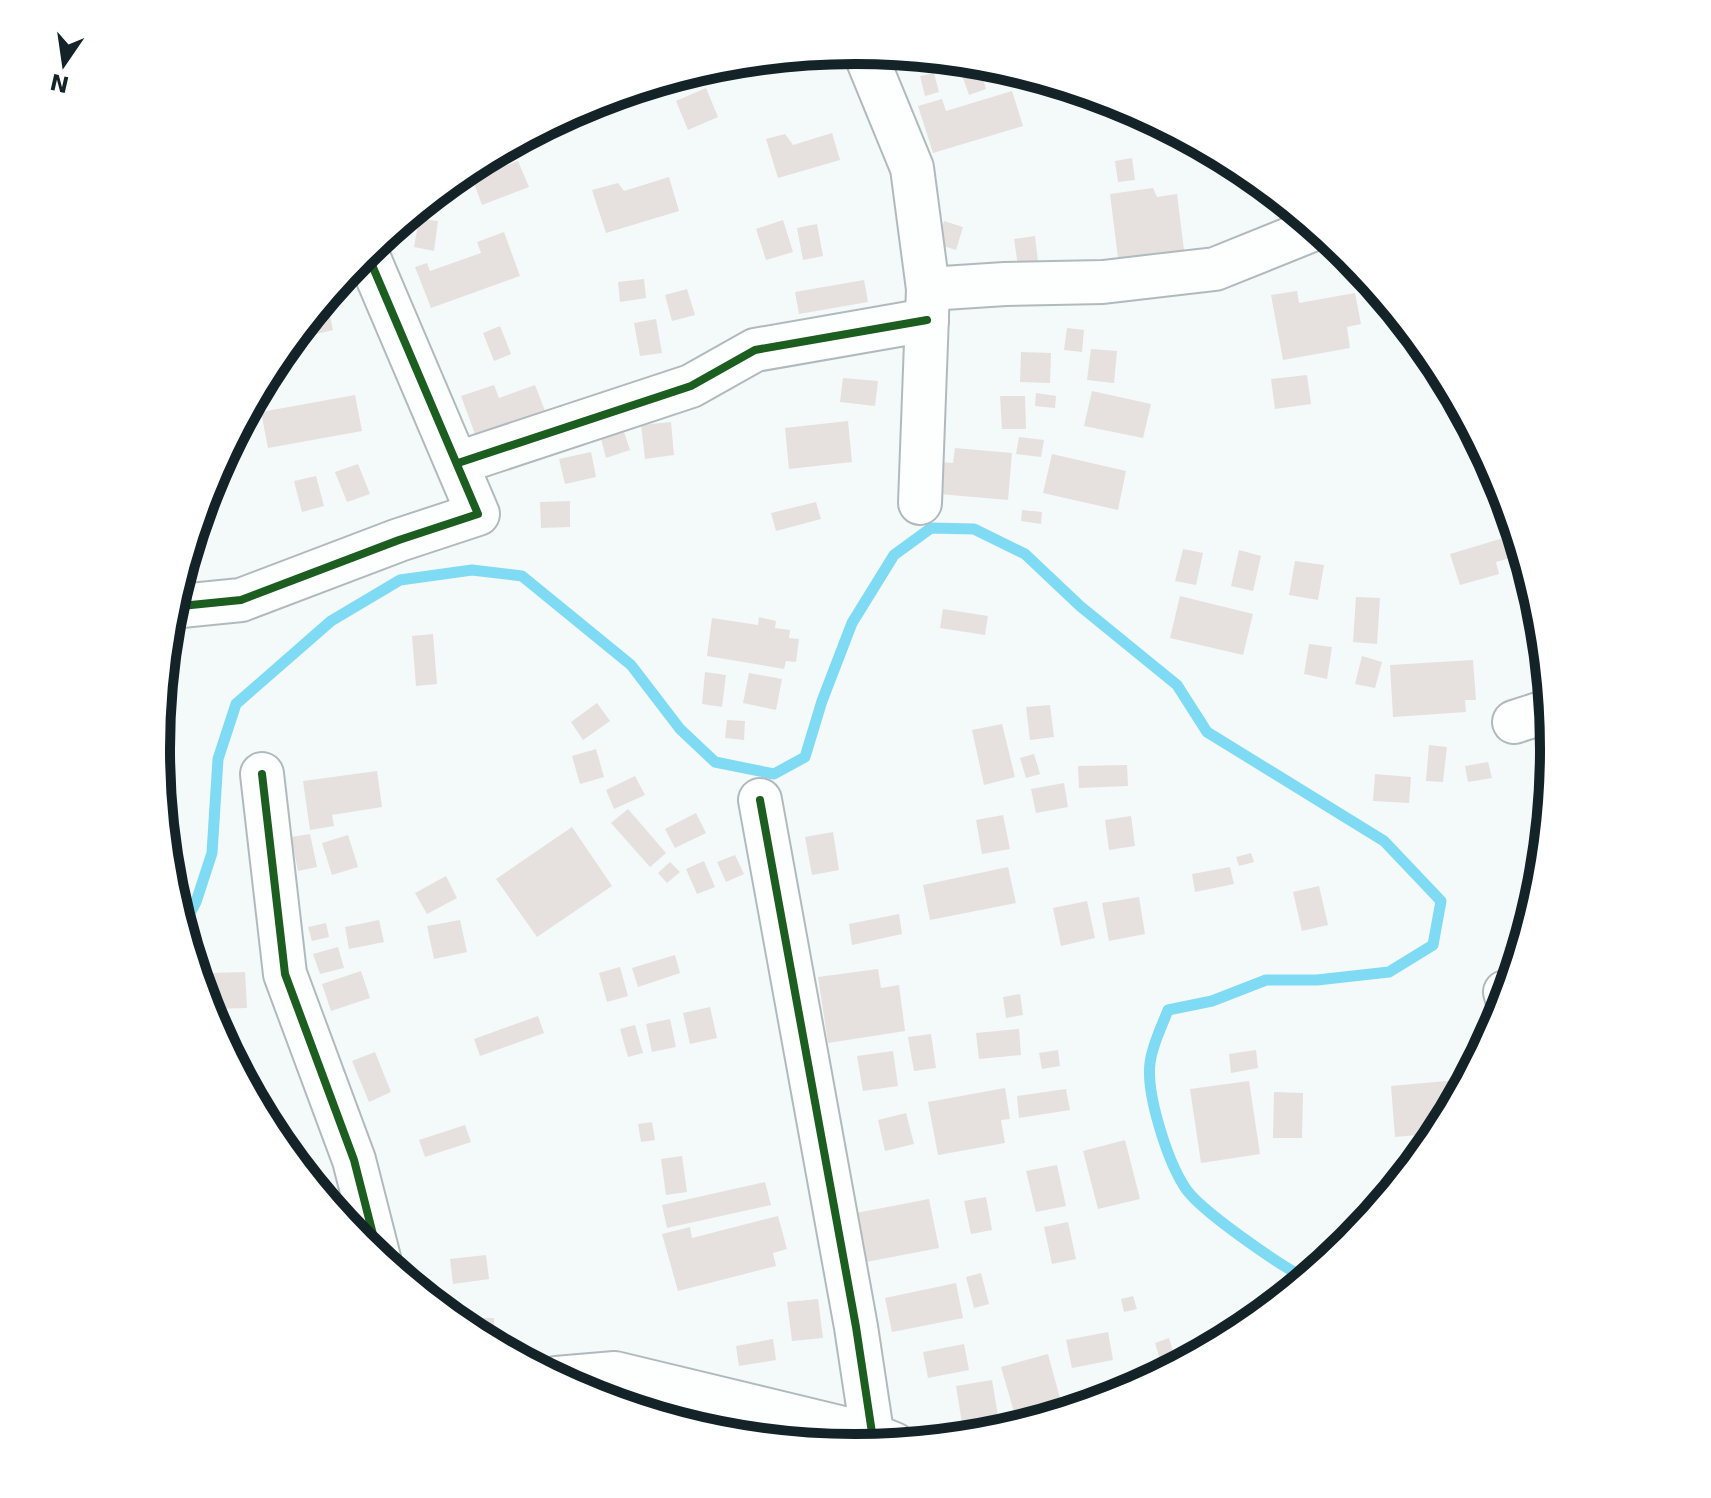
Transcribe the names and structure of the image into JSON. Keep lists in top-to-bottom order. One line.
{"north":"bottom"}
